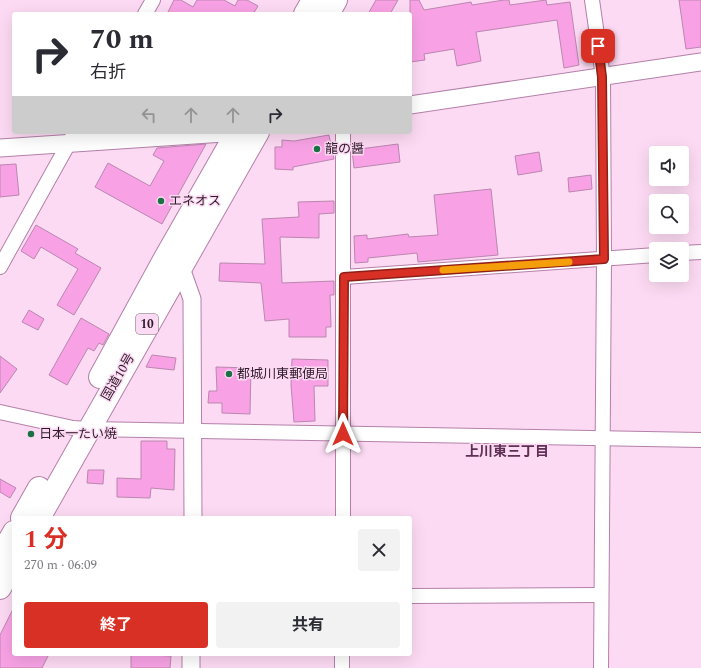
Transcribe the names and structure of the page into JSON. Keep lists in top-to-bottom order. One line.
{"streets":{"highway":["10","国道10号"]},"districts":["上川東三丁目"],"places":["龍の醤","エネオス","都城川東郵便局","日本一たい焼"],"page":{"turn":["70 m","右折"],"heading":["1 分","270 m · 06:09"],"buttons":["終了","共有"]}}
